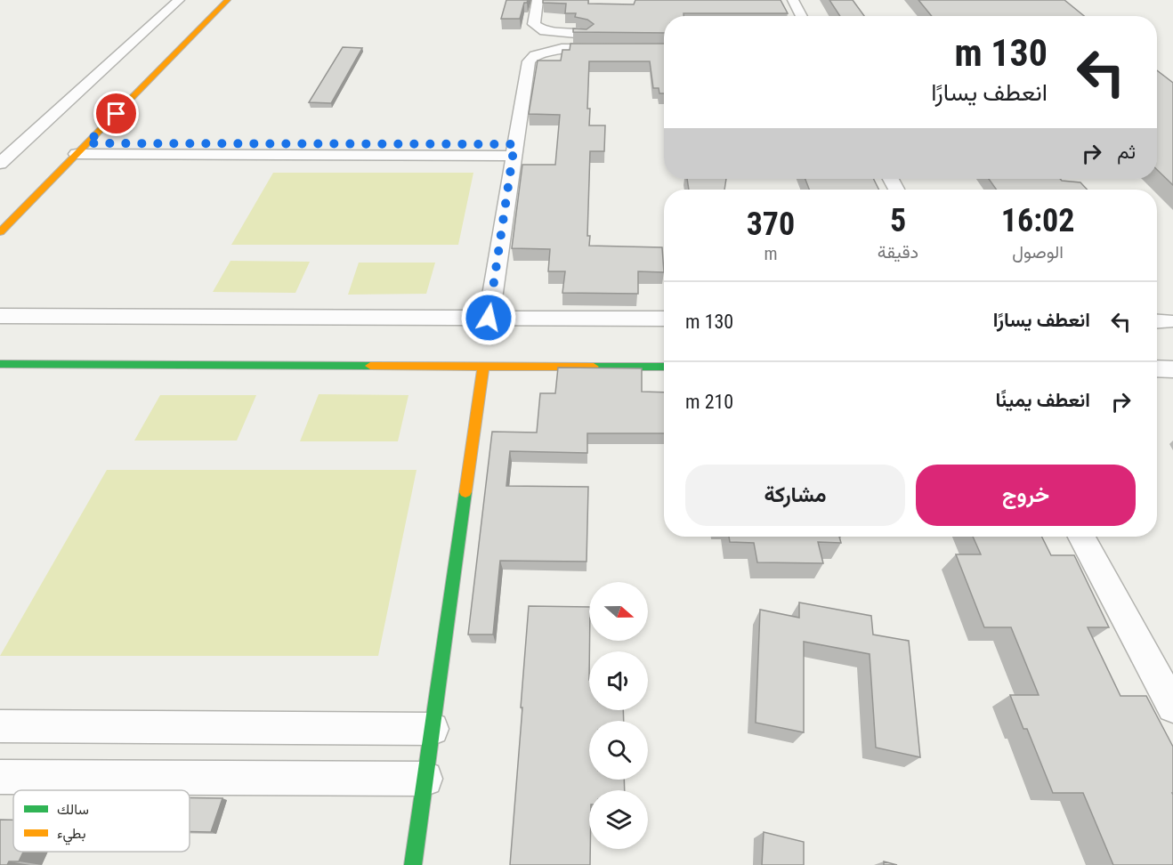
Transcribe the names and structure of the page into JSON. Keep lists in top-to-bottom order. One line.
{"legend":["سالك","بطيء"],"north":"right","page":{"turn":["130 m","انعطف يسارًا"],"then":"ثم","eta":["16:02","الوصول","5","دقيقة","370","m"],"list":[{"name":"انعطف يسارًا","value":"130 m"},{"name":"انعطف يمينًا","value":"210 m"}],"buttons":["خروج","مشاركة"]}}
